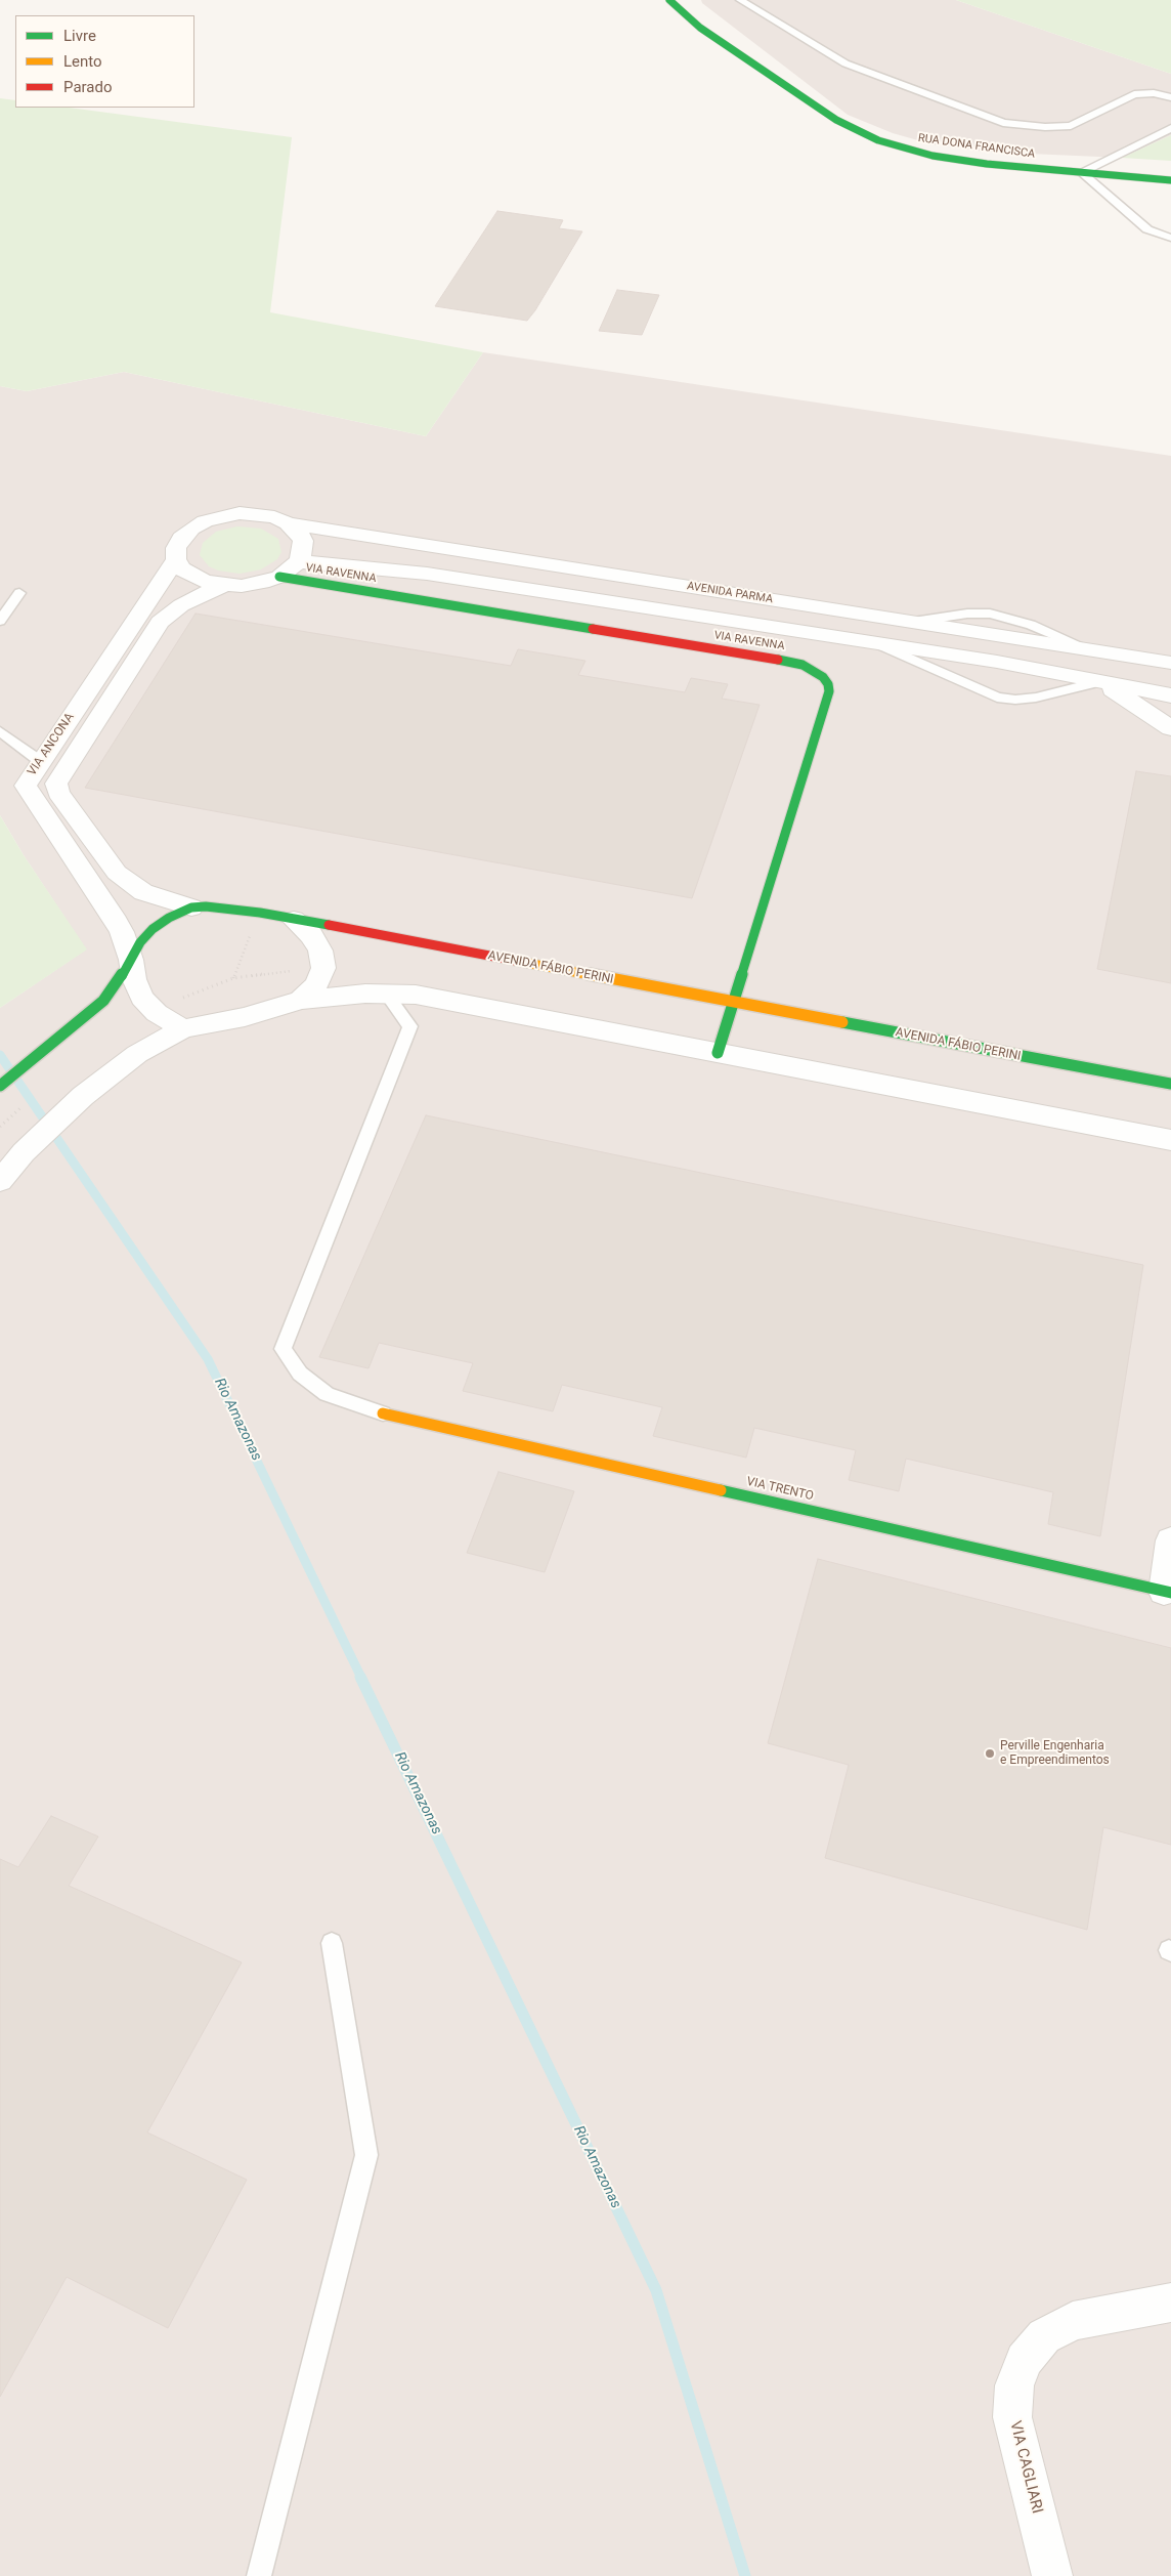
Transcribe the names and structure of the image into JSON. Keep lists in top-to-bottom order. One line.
{"streets":{"street":["RUA DONA FRANCISCA","VIA RAVENNA","AVENIDA PARMA","VIA ANCONA","AVENIDA FÁBIO PERINI","VIA TRENTO","VIA CAGLIARI"]},"crossings":[["VIA RAVENNA","AVENIDA PARMA"],["VIA RAVENNA","VIA ANCONA"],["VIA RAVENNA","AVENIDA FÁBIO PERINI"],["AVENIDA PARMA","VIA ANCONA"],["VIA ANCONA","AVENIDA FÁBIO PERINI"]],"water":["Rio Amazonas"],"places":["Perville Engenharia e Empreendimentos"],"legend":["Livre","Lento","Parado"]}
